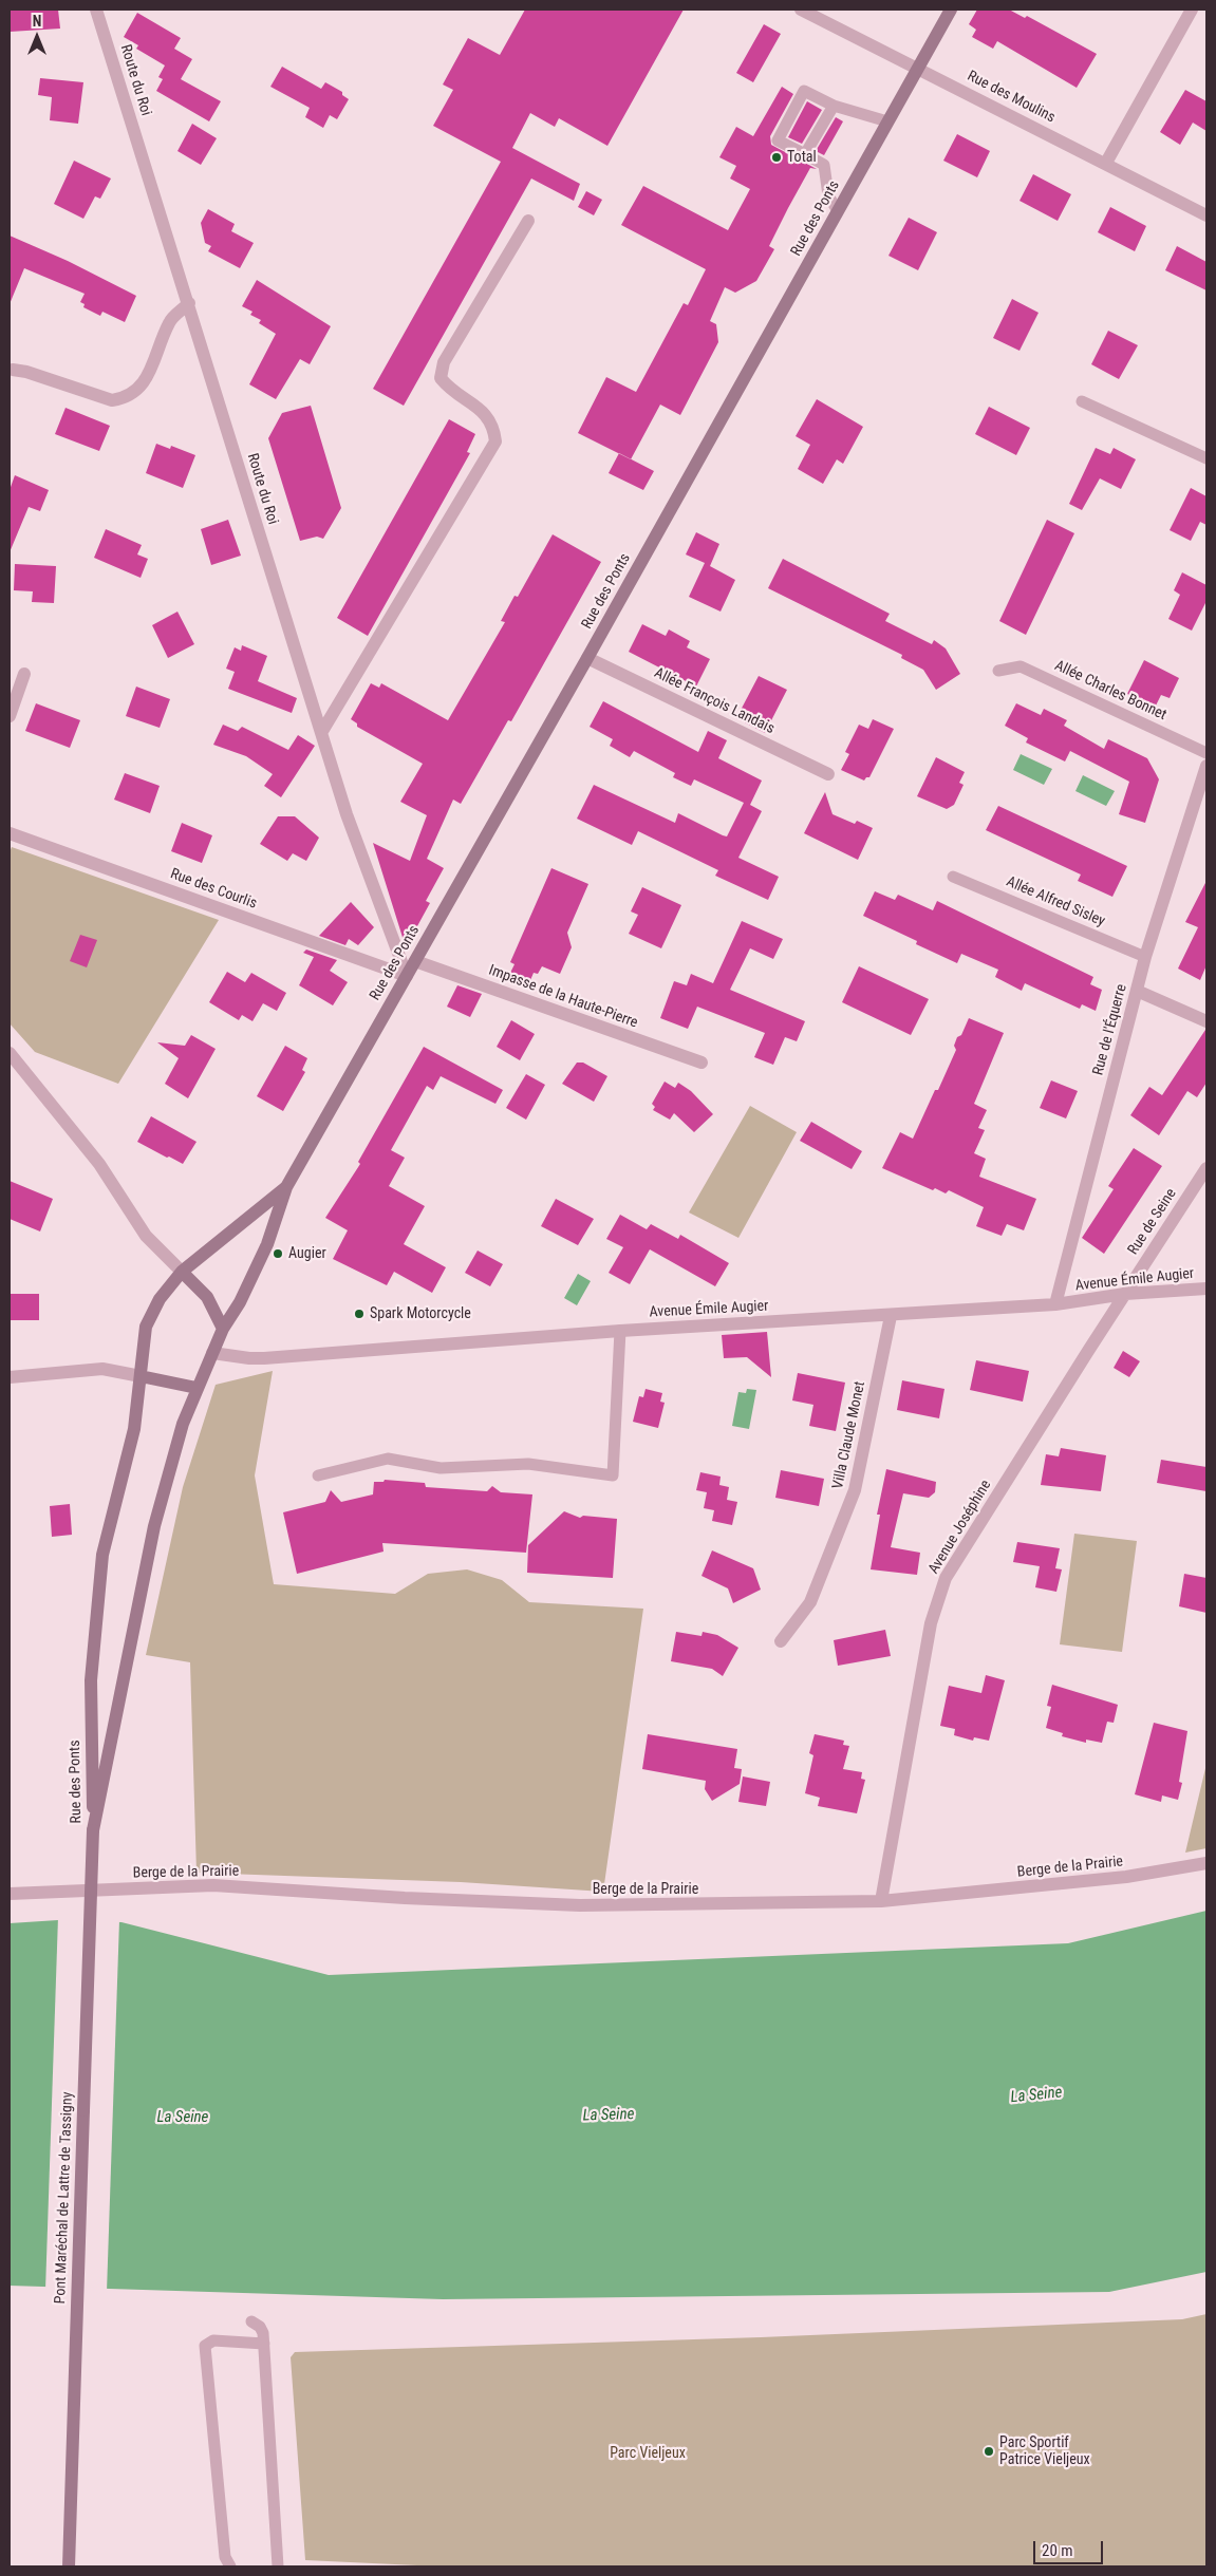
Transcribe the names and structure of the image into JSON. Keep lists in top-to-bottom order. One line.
{"streets":{"main road":["Rue des Ponts","Pont Maréchal de Lattre de Tassigny"],"street":["Route du Roi","Rue des Moulins","Allée François Landais","Rue des Courlis","Impasse de la Haute-Pierre","Rue de l'Équerre","Rue de Seine","Avenue Émile Augier","Villa Claude Monet","Avenue Joséphine","Berge de la Prairie"],"lane":["Allée Charles Bonnet","Allée Alfred Sisley"]},"crossings":[["Route du Roi","Rue des Ponts"],["Route du Roi","Rue des Courlis"],["Rue des Moulins","Rue des Ponts"],["Rue des Ponts","Allée François Landais"],["Rue des Ponts","Rue des Courlis"],["Rue des Ponts","Impasse de la Haute-Pierre"],["Rue des Ponts","Avenue Émile Augier"],["Rue des Ponts","Pont Maréchal de Lattre de Tassigny"],["Allée Alfred Sisley","Rue de l'Équerre"],["Rue de l'Équerre","Avenue Émile Augier"],["Rue de Seine","Avenue Émile Augier"],["Rue de Seine","Avenue Joséphine"],["Avenue Émile Augier","Villa Claude Monet"],["Avenue Émile Augier","Avenue Joséphine"],["Avenue Joséphine","Berge de la Prairie"]],"water":["La Seine"],"parks":["Parc Vieljeux"],"places":["Total","Augier","Spark Motorcycle","Parc Sportif Patrice Vieljeux"],"scale_bar":"20 m","north":"top"}
